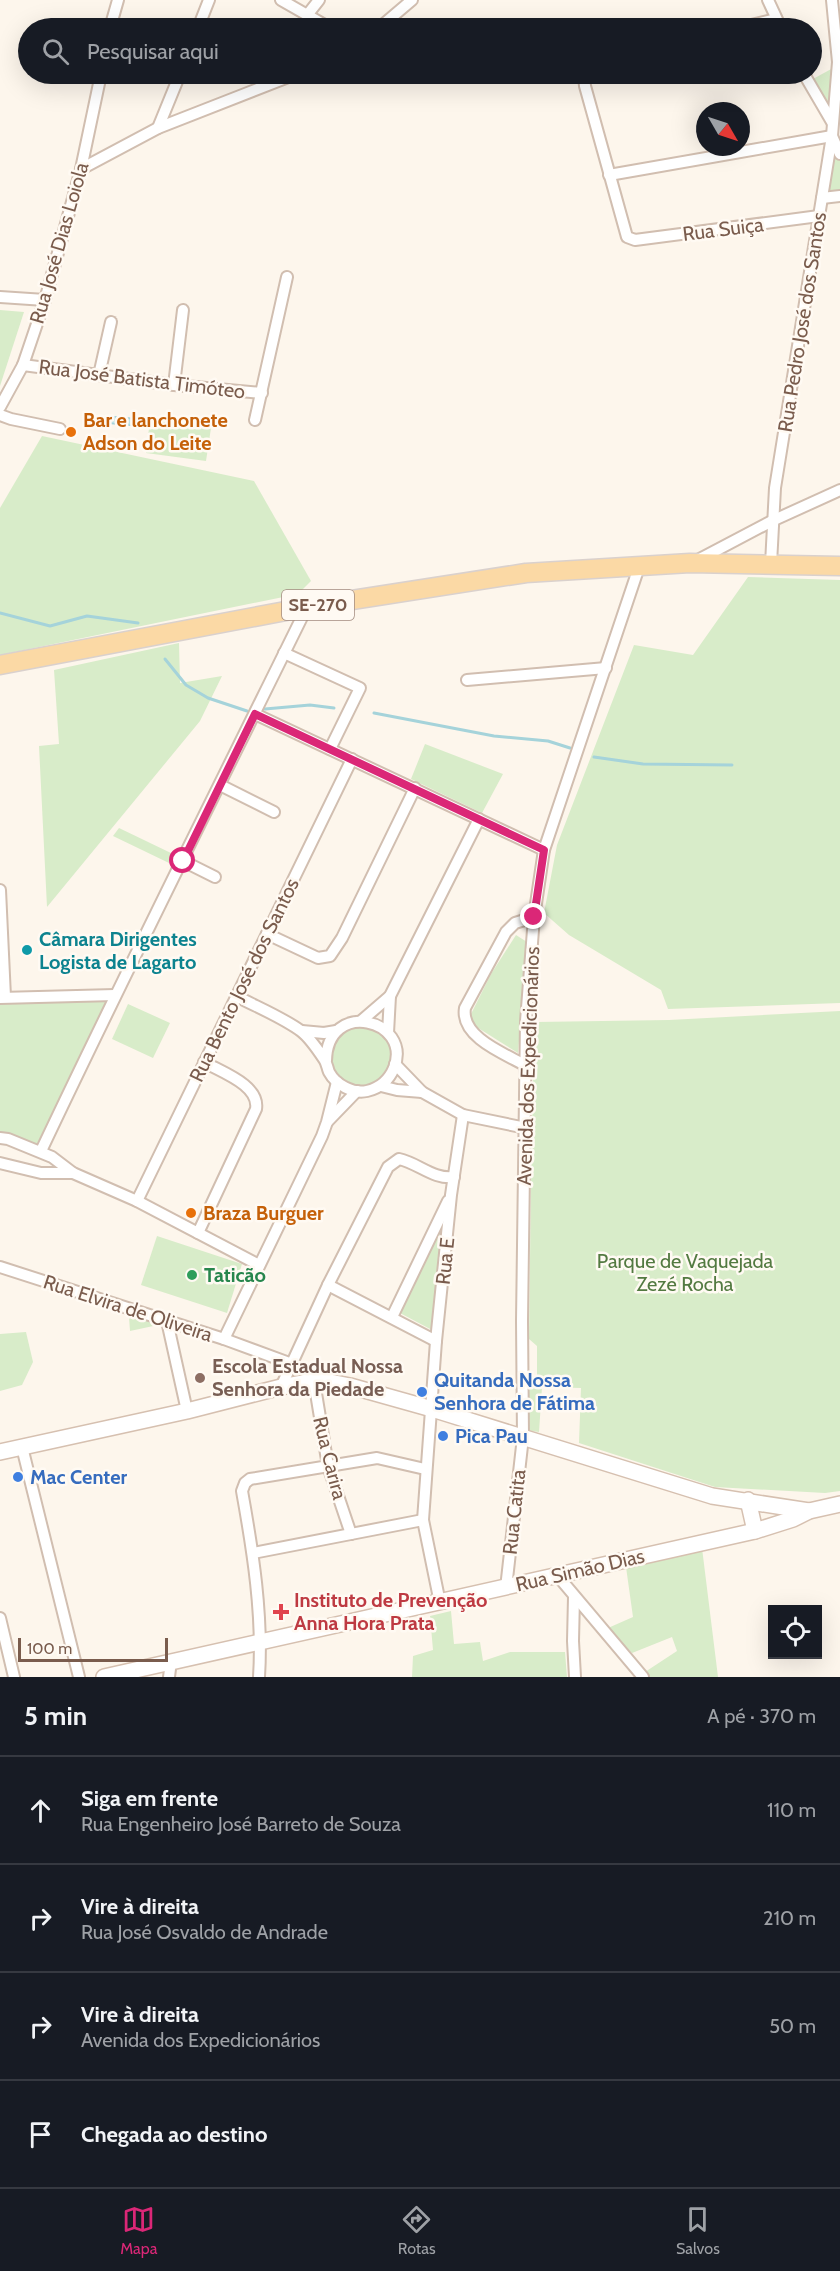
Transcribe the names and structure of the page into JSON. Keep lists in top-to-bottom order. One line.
{"streets":{"main road":["SE-270","Rua Simão Dias"],"street":["Rua Suiça","Rua José Dias Loiola","Rua Pedro José dos Santos","Rua José Batista Timóteo","Rua Bento José dos Santos","Avenida dos Expedicionários","Rua E","Rua Elvira de Oliveira","Rua Carira","Rua Catita"]},"crossings":[["Rua Suiça","Rua Pedro José dos Santos"],["Rua José Dias Loiola","Rua José Batista Timóteo"],["Rua Pedro José dos Santos","SE-270"],["SE-270","Avenida dos Expedicionários"],["Avenida dos Expedicionários","Rua Catita"],["Rua E","Rua Simão Dias"],["Rua Elvira de Oliveira","Rua Carira"],["Rua Catita","Rua Simão Dias"]],"parks":["Parque de Vaquejada Zezé Rocha"],"places":{"other":["Bar e lanchonete Adson do Leite","Câmara Dirigentes Logista de Lagarto","Braza Burguer","Taticão","Escola Estadual Nossa Senhora da Piedade","Quitanda Nossa Senhora de Fátima","Pica Pau","Mac Center"],"health":["Instituto de Prevenção Anna Hora Prata"]},"scale_bar":"100 m","north":"bottom right","page":{"search":"Pesquisar aqui","scale":"100 m","heading":["5 min","A pé · 370 m"],"list":[["Siga em frente","Rua Engenheiro José Barreto de Souza","110 m"],["Vire à direita","Rua José Osvaldo de Andrade","210 m"],["Vire à direita","Avenida dos Expedicionários","50 m"],"Chegada ao destino"],"nav":["Mapa","Rotas","Salvos"]}}
